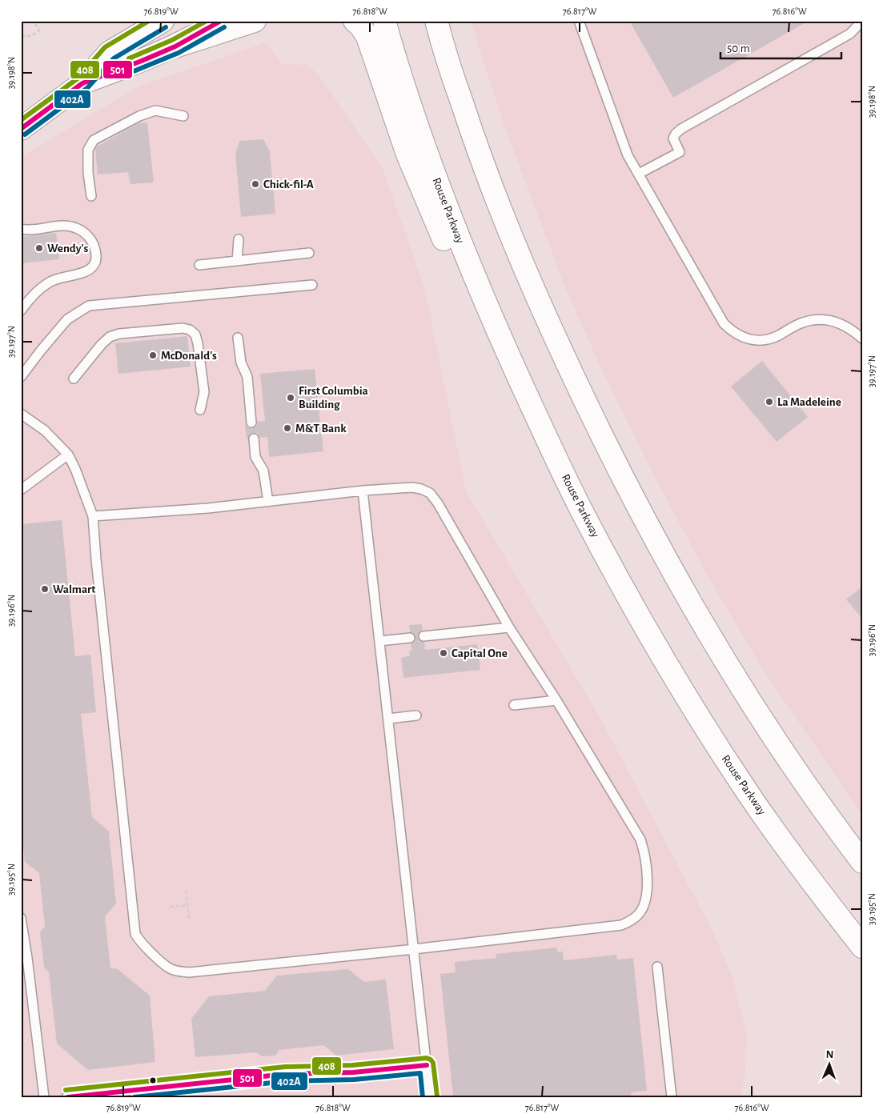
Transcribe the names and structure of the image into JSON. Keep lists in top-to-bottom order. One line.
{"streets":{"main road":["Rouse Parkway"]},"places":["Chick-fil-A","Wendy's","McDonald's","First Columbia Building","La Madeleine","M&T Bank","Walmart","Capital One"],"lines":["transit line 501","transit line 408","transit line 402A"],"scale_bar":"50 m","north":"top","coordinates":["76.819°W","76.818°W","76.817°W","76.816°W","39.198°N","39.197°N","39.196°N","39.195°N"]}
